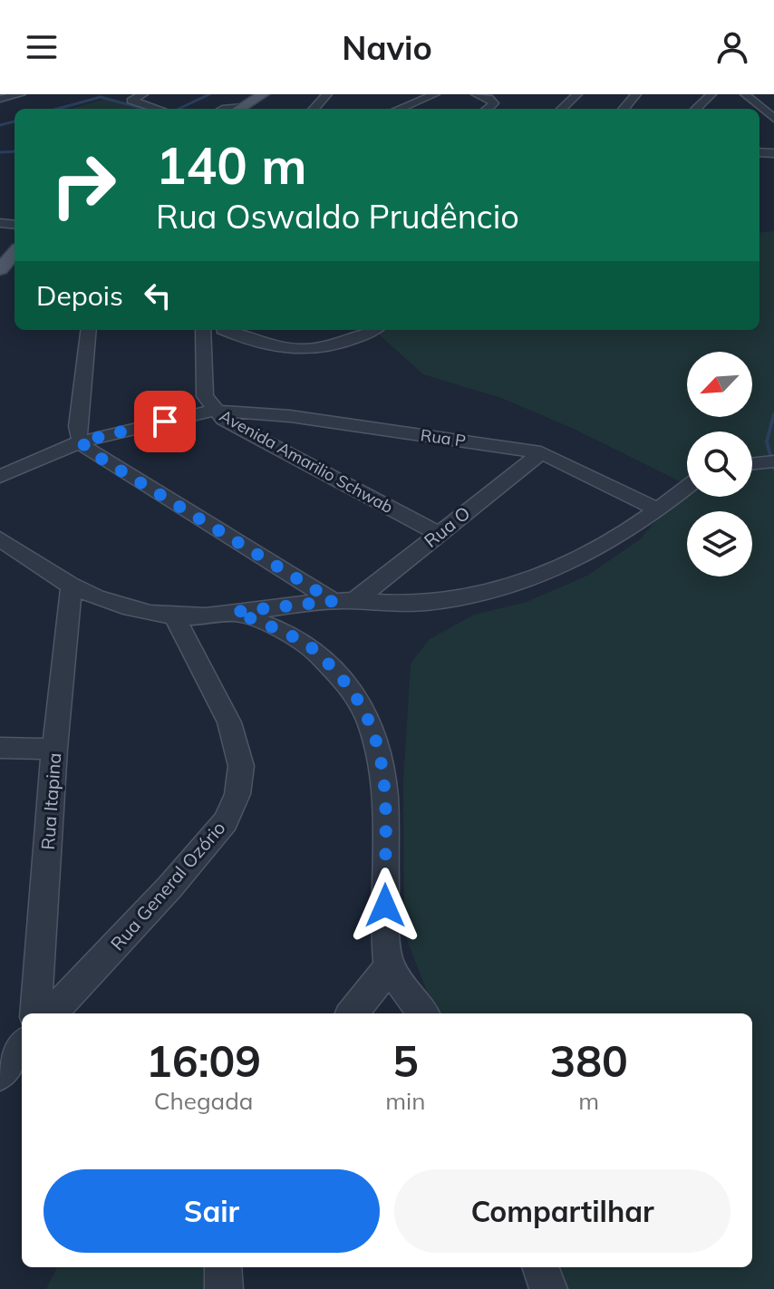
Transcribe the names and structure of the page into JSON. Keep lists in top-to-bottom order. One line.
{"streets":{"street":["Rua P","Avenida Amarilio Schwab","Rua O","Rua Itapina","Rua General Ozório"]},"crossings":[["Rua P","Avenida Amarilio Schwab"],["Rua P","Rua O"],["Avenida Amarilio Schwab","Rua O"]],"north":"bottom left","page":{"header":"Navio","turn":["140 m","Rua Oswaldo Prudêncio"],"then":"Depois","eta":["16:09","Chegada","5","min","380","m"],"buttons":["Sair","Compartilhar"]}}
